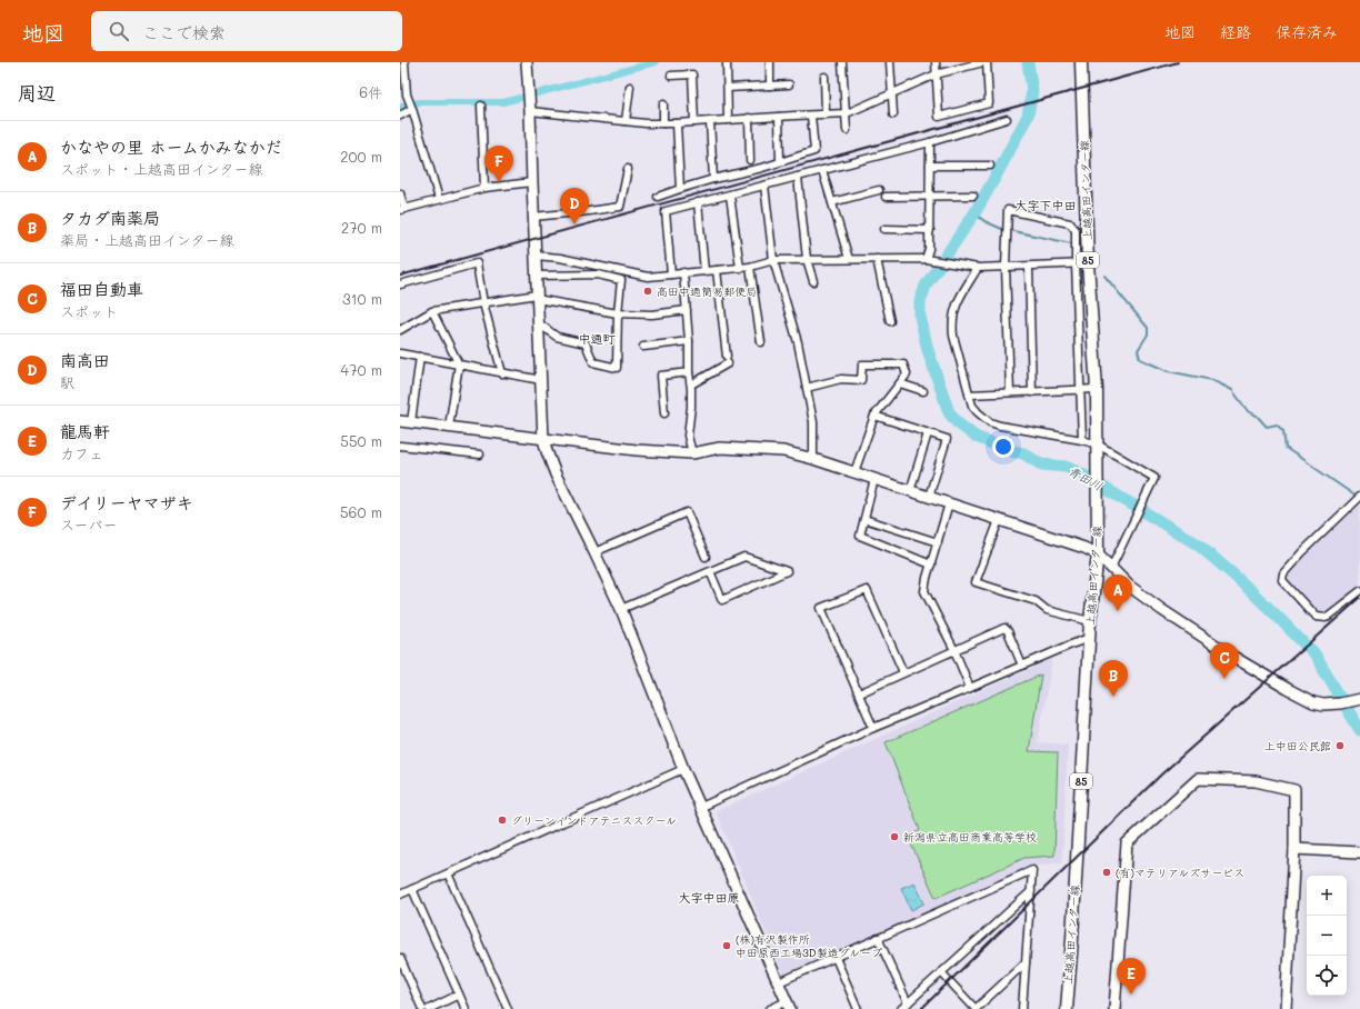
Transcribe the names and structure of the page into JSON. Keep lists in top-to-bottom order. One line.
{"streets":{"main road":["上越高田インター線","85"]},"districts":["大字下中田","中通町","大字中田原"],"water":["青田川"],"places":["高田中通簡易郵便局","上中田公民館","グリーンインドアテニススクール","新潟県立高田商業高等学校","(有)マテリアルズサービス","(株)有沢製作所 中田原西工場3D製造グループ"],"page":{"header":"地図","search":"ここで検索","nav":["地図","経路","保存済み"],"heading":["周辺","6件"],"list":[{"mark":"A","name":"かなやの里 ホームかみなかだ","note":"スポット · 上越高田インター線","value":"200 m"},{"mark":"B","name":"タカダ南薬局","note":"薬局 · 上越高田インター線","value":"270 m"},{"mark":"C","name":"福田自動車","note":"スポット","value":"310 m"},{"mark":"D","name":"南高田","note":"駅","value":"470 m"},{"mark":"E","name":"龍馬軒","note":"カフェ","value":"550 m"},{"mark":"F","name":"デイリーヤマザキ","note":"スーパー","value":"560 m"}],"pins":["F","D","A","C","B","E"],"map_buttons":["+","−"]}}
